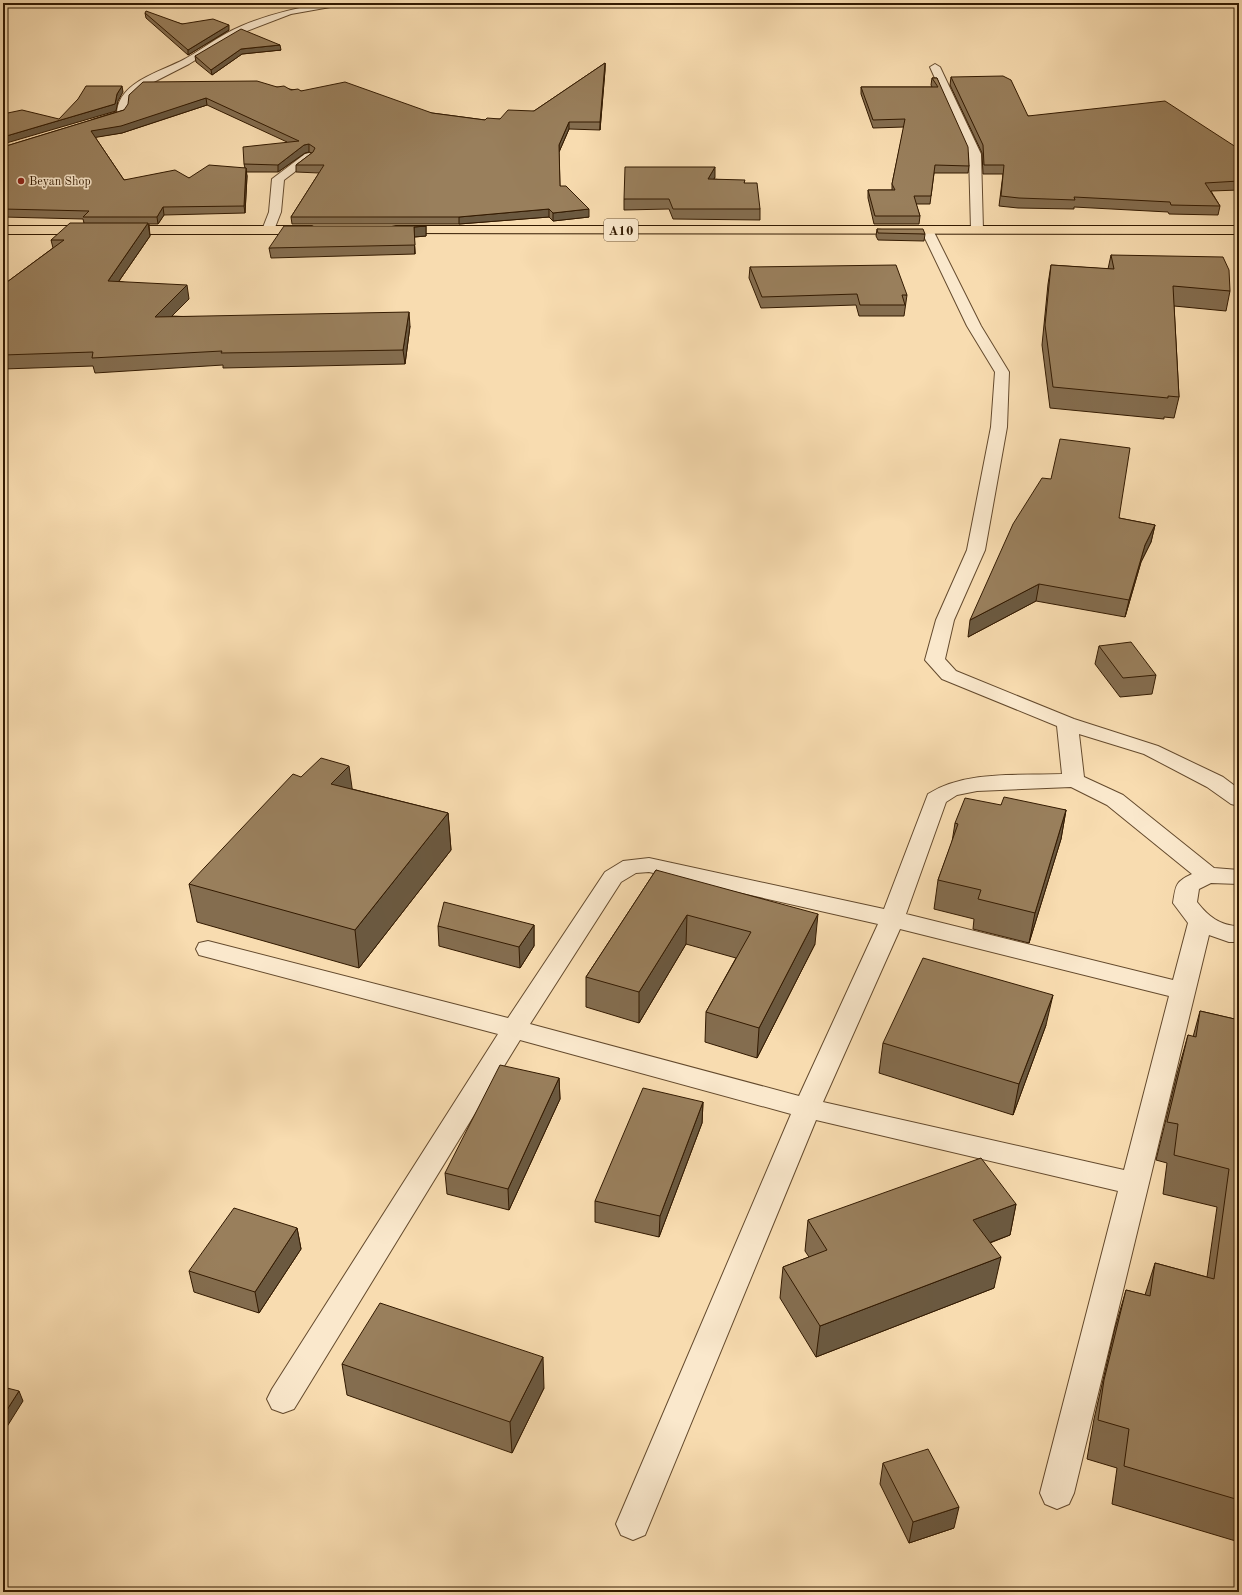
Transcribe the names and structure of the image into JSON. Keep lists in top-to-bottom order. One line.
{"streets":{"highway":["A10"]},"places":["Beyan Shop"]}
